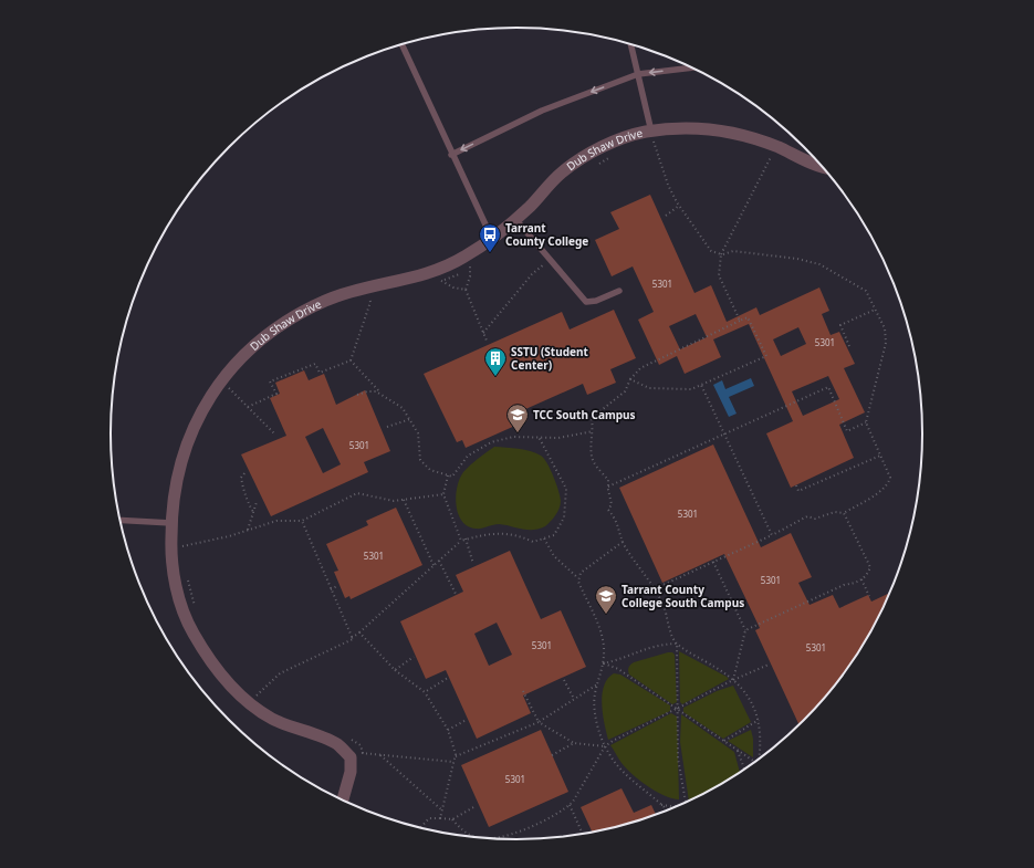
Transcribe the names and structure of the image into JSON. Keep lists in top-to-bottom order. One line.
{"streets":{"street":["Dub Shaw Drive"]},"places":{"bus stop":["Tarrant County College"],"building":["SSTU (Student Center)"],"school or university":["TCC South Campus","Tarrant County College South Campus"]},"house_numbers":["5301","5301","5301","5301","5301","5301","5301","5301","5301"]}
